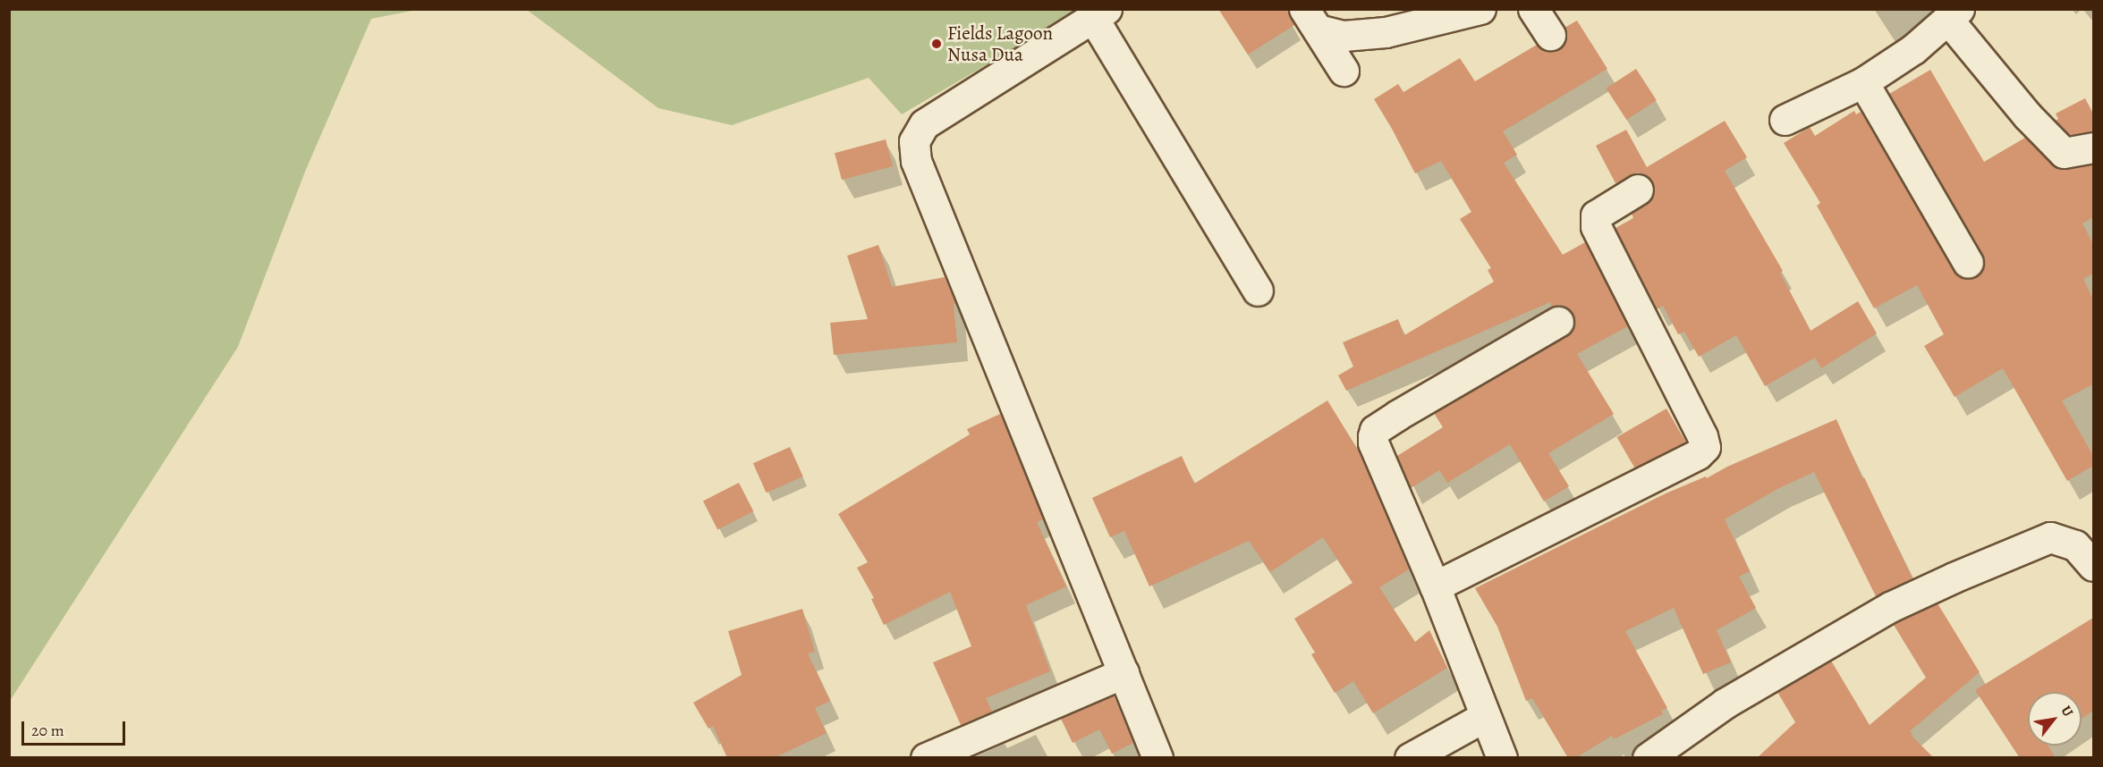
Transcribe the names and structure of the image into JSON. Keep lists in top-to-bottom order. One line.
{"places":["Fields Lagoon Nusa Dua"],"scale_bar":"20 m","north":"top right"}
